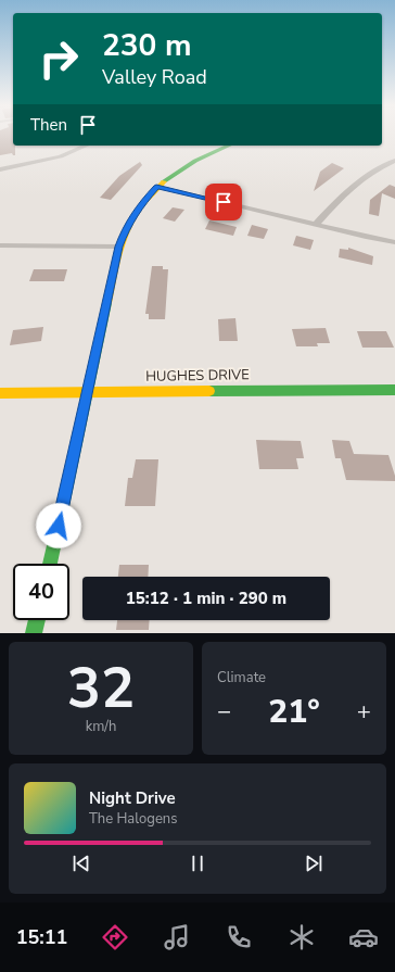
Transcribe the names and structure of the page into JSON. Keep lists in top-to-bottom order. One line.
{"streets":{"street":["HUGHES DRIVE"]},"page":{"turn":["230 m","Valley Road"],"then":"Then","limit":"40","trip":"15:12 · 1 min · 290 m","tile":[["32","km/h"],"Climate"],"heat":["−","21°","+"],"song":["Night Drive","The Halogens"],"tabs":"15:11"}}
